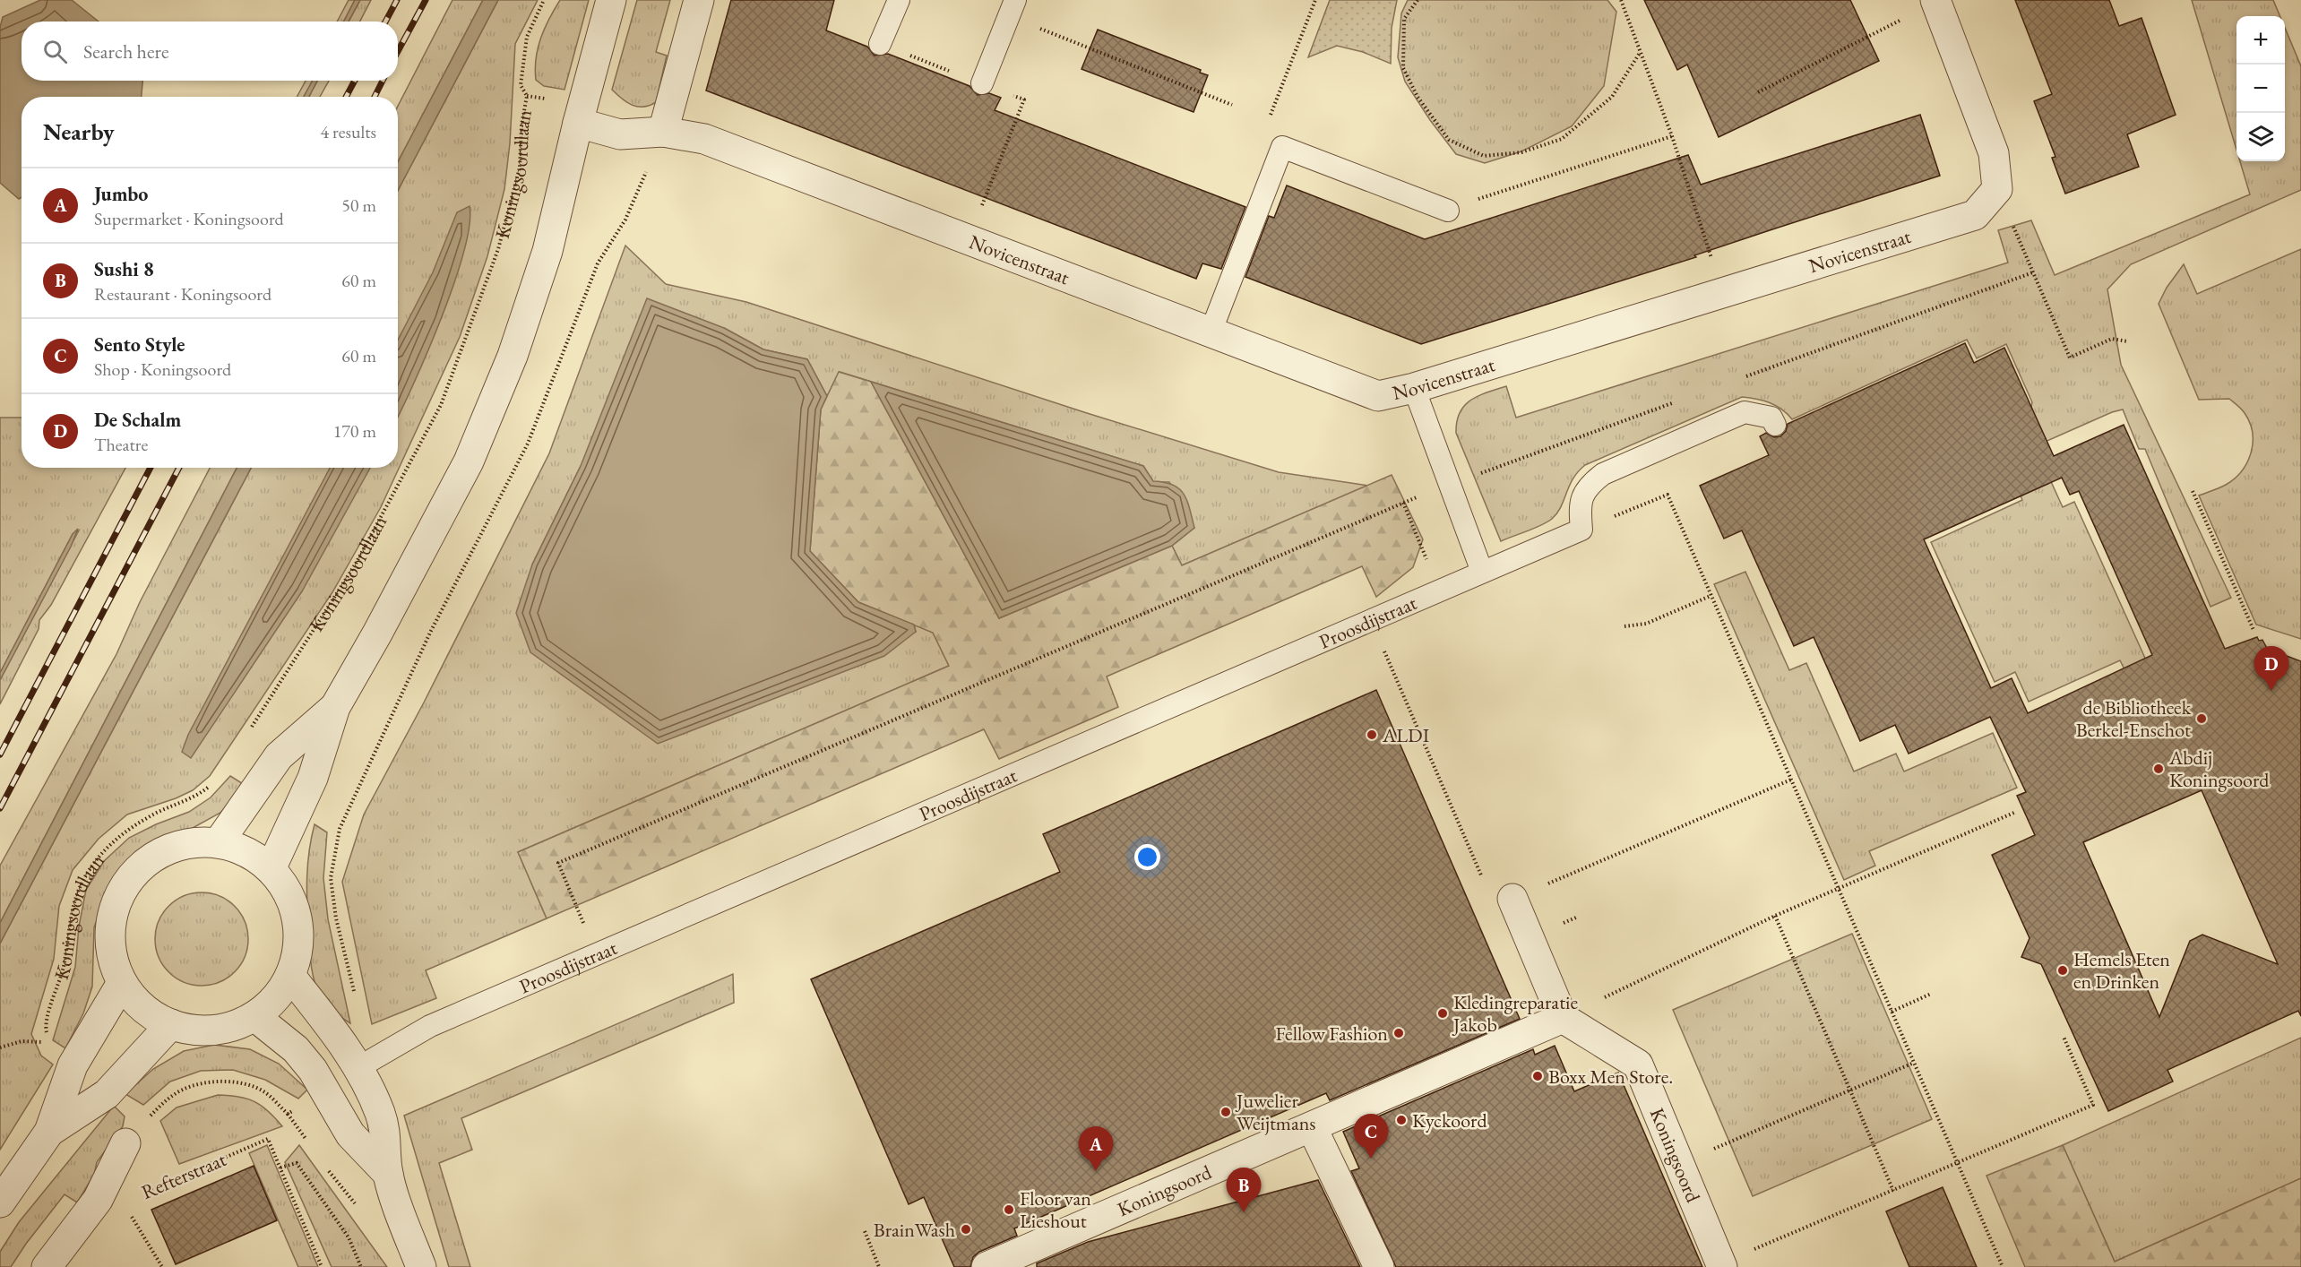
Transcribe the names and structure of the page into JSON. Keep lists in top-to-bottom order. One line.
{"streets":{"street":["Novicenstraat","Koningsoord","Refterstraat"],"lane":["Proosdijstraat"],"path":["Koningsoordlaan"]},"places":["de Bibliotheek Berkel-Enschot","ALDI","Abdij Koningsoord","Hemels Eten en Drinken","Kledingreparatie Jakob","Fellow Fashion","Boxx Men Store.","Juwelier Weijtmans","Kyckoord","Floor van Lieshout","BrainWash"],"page":{"map_buttons":["+","−"],"search":"Search here","heading":["Nearby","4 results"],"list":[{"mark":"A","name":"Jumbo","note":"Supermarket · Koningsoord","value":"50 m"},{"mark":"B","name":"Sushi 8","note":"Restaurant · Koningsoord","value":"60 m"},{"mark":"C","name":"Sento Style","note":"Shop · Koningsoord","value":"60 m"},{"mark":"D","name":"De Schalm","note":"Theatre","value":"170 m"}],"pins":["D","C","A","B"]}}
